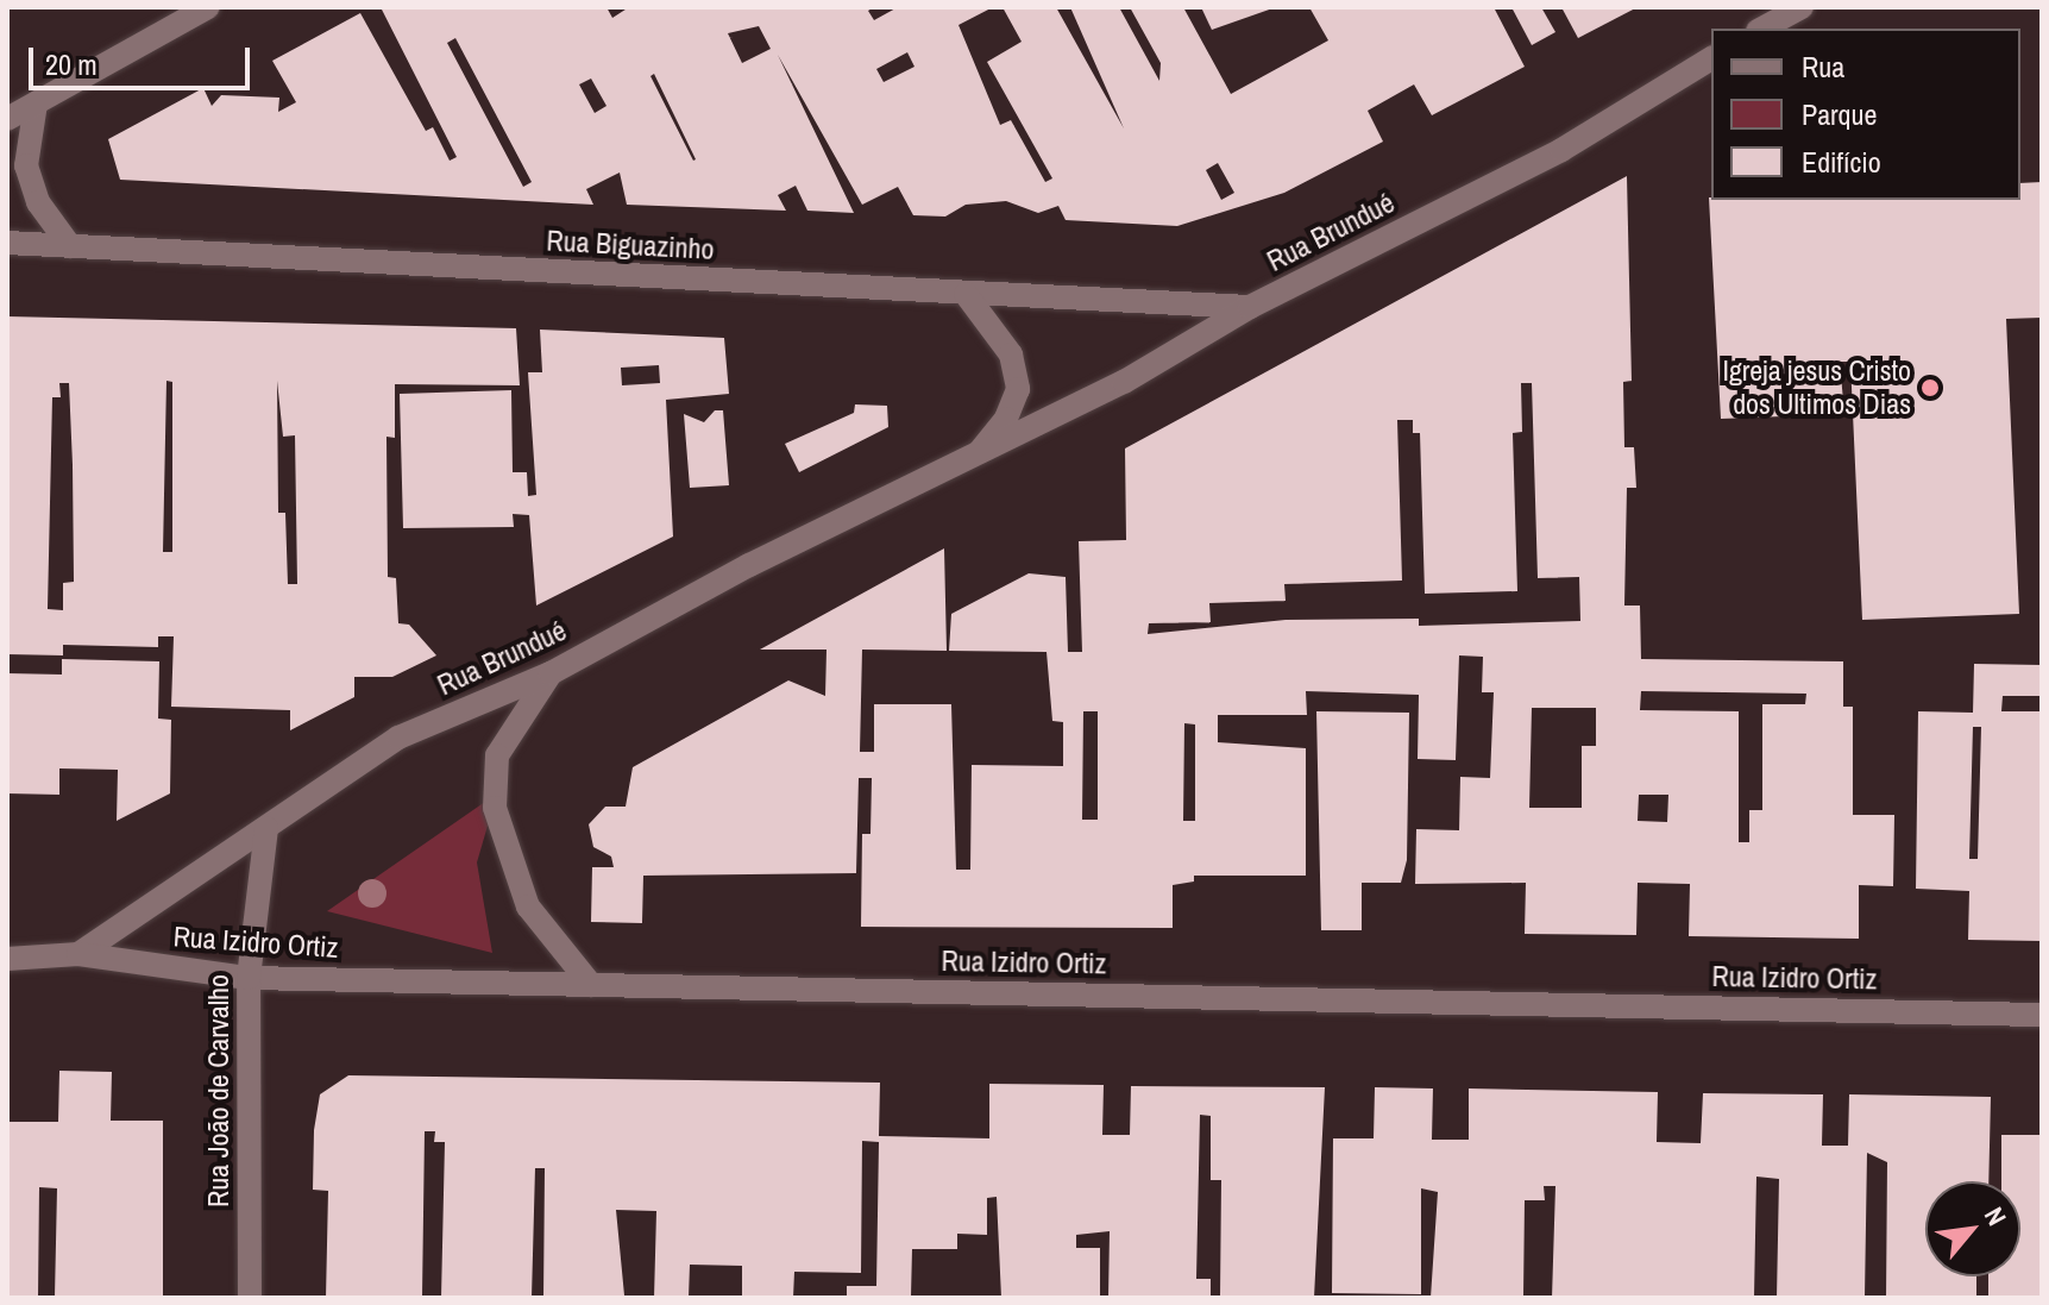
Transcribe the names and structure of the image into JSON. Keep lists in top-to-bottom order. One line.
{"streets":{"street":["Rua Brundué","Rua Biguazinho","Rua Izidro Ortiz","Rua João de Carvalho"]},"crossings":[["Rua Brundué","Rua Biguazinho"],["Rua Brundué","Rua Izidro Ortiz"],["Rua Brundué","Rua João de Carvalho"],["Rua Izidro Ortiz","Rua João de Carvalho"]],"places":["Igreja jesus Cristo dos Ultimos Dias"],"legend":["Rua","Parque","Edifício"],"scale_bar":"20 m","north":"top right"}
